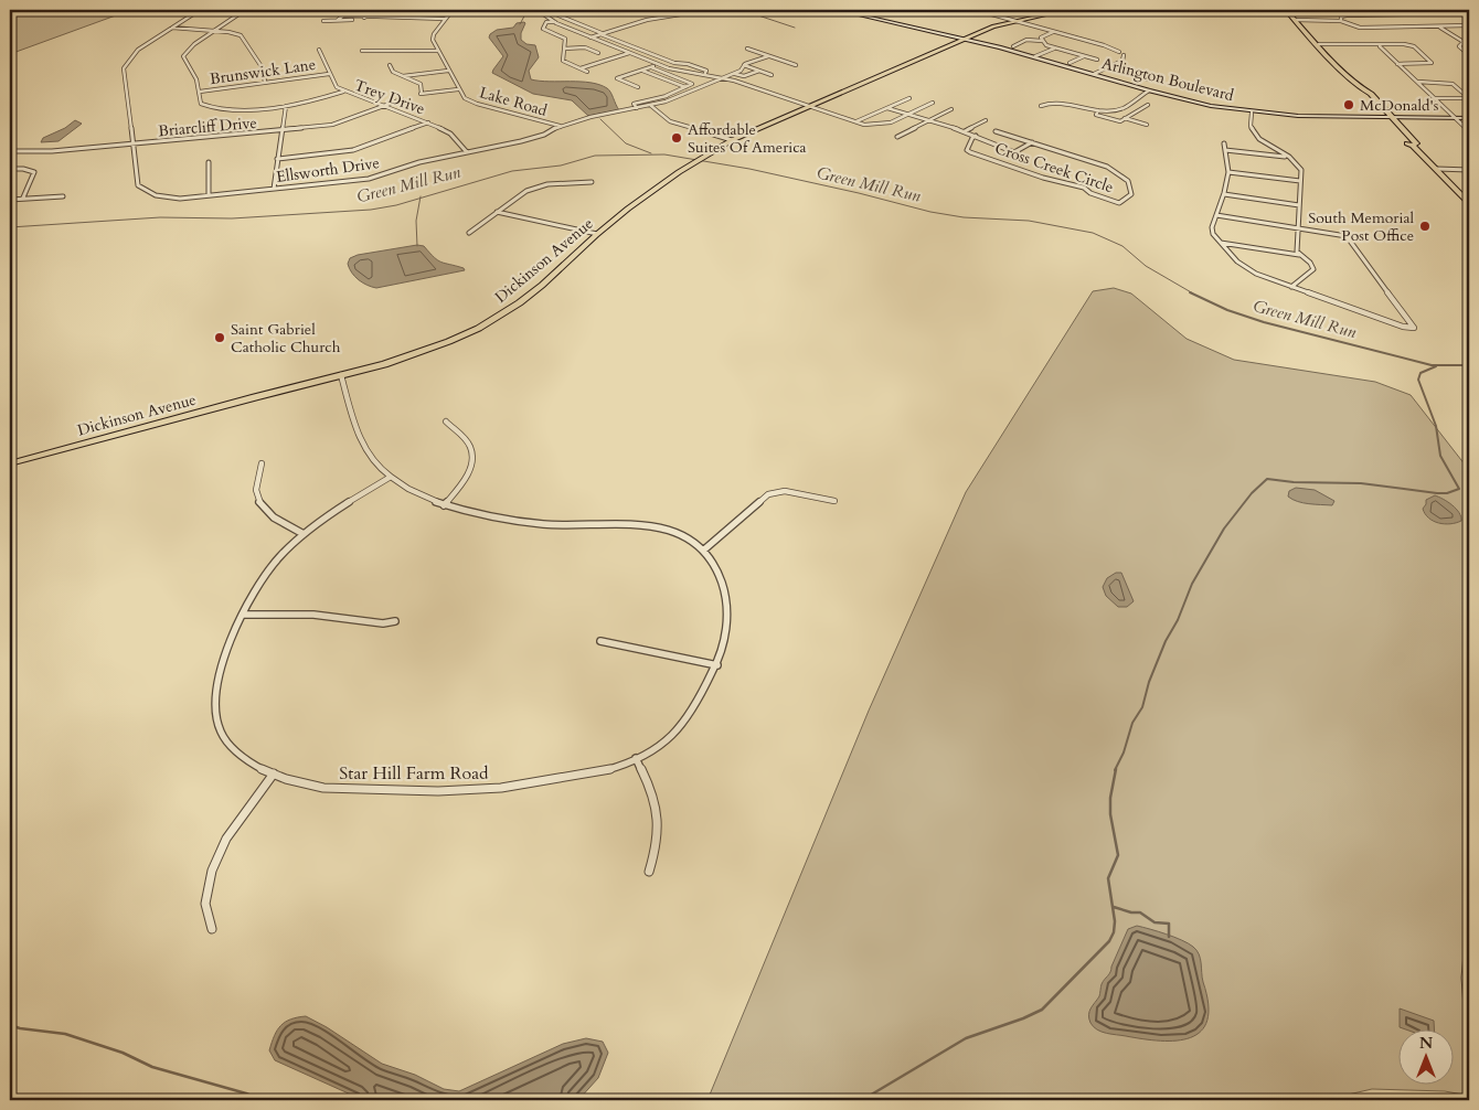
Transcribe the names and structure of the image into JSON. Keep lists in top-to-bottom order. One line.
{"streets":{"main road":["Arlington Boulevard","Dickinson Avenue"],"street":["Brunswick Lane","Trey Drive","Lake Road","Briarcliff Drive","Cross Creek Circle","Ellsworth Drive","Star Hill Farm Road"]},"crossings":[["Brunswick Lane","Trey Drive"],["Arlington Boulevard","Dickinson Avenue"],["Trey Drive","Briarcliff Drive"],["Trey Drive","Ellsworth Drive"],["Lake Road","Ellsworth Drive"],["Briarcliff Drive","Ellsworth Drive"],["Dickinson Avenue","Star Hill Farm Road"]],"water":["Green Mill Run"],"places":["McDonald's","Affordable Suites Of America","South Memorial Post Office","Saint Gabriel Catholic Church"],"north":"top"}
